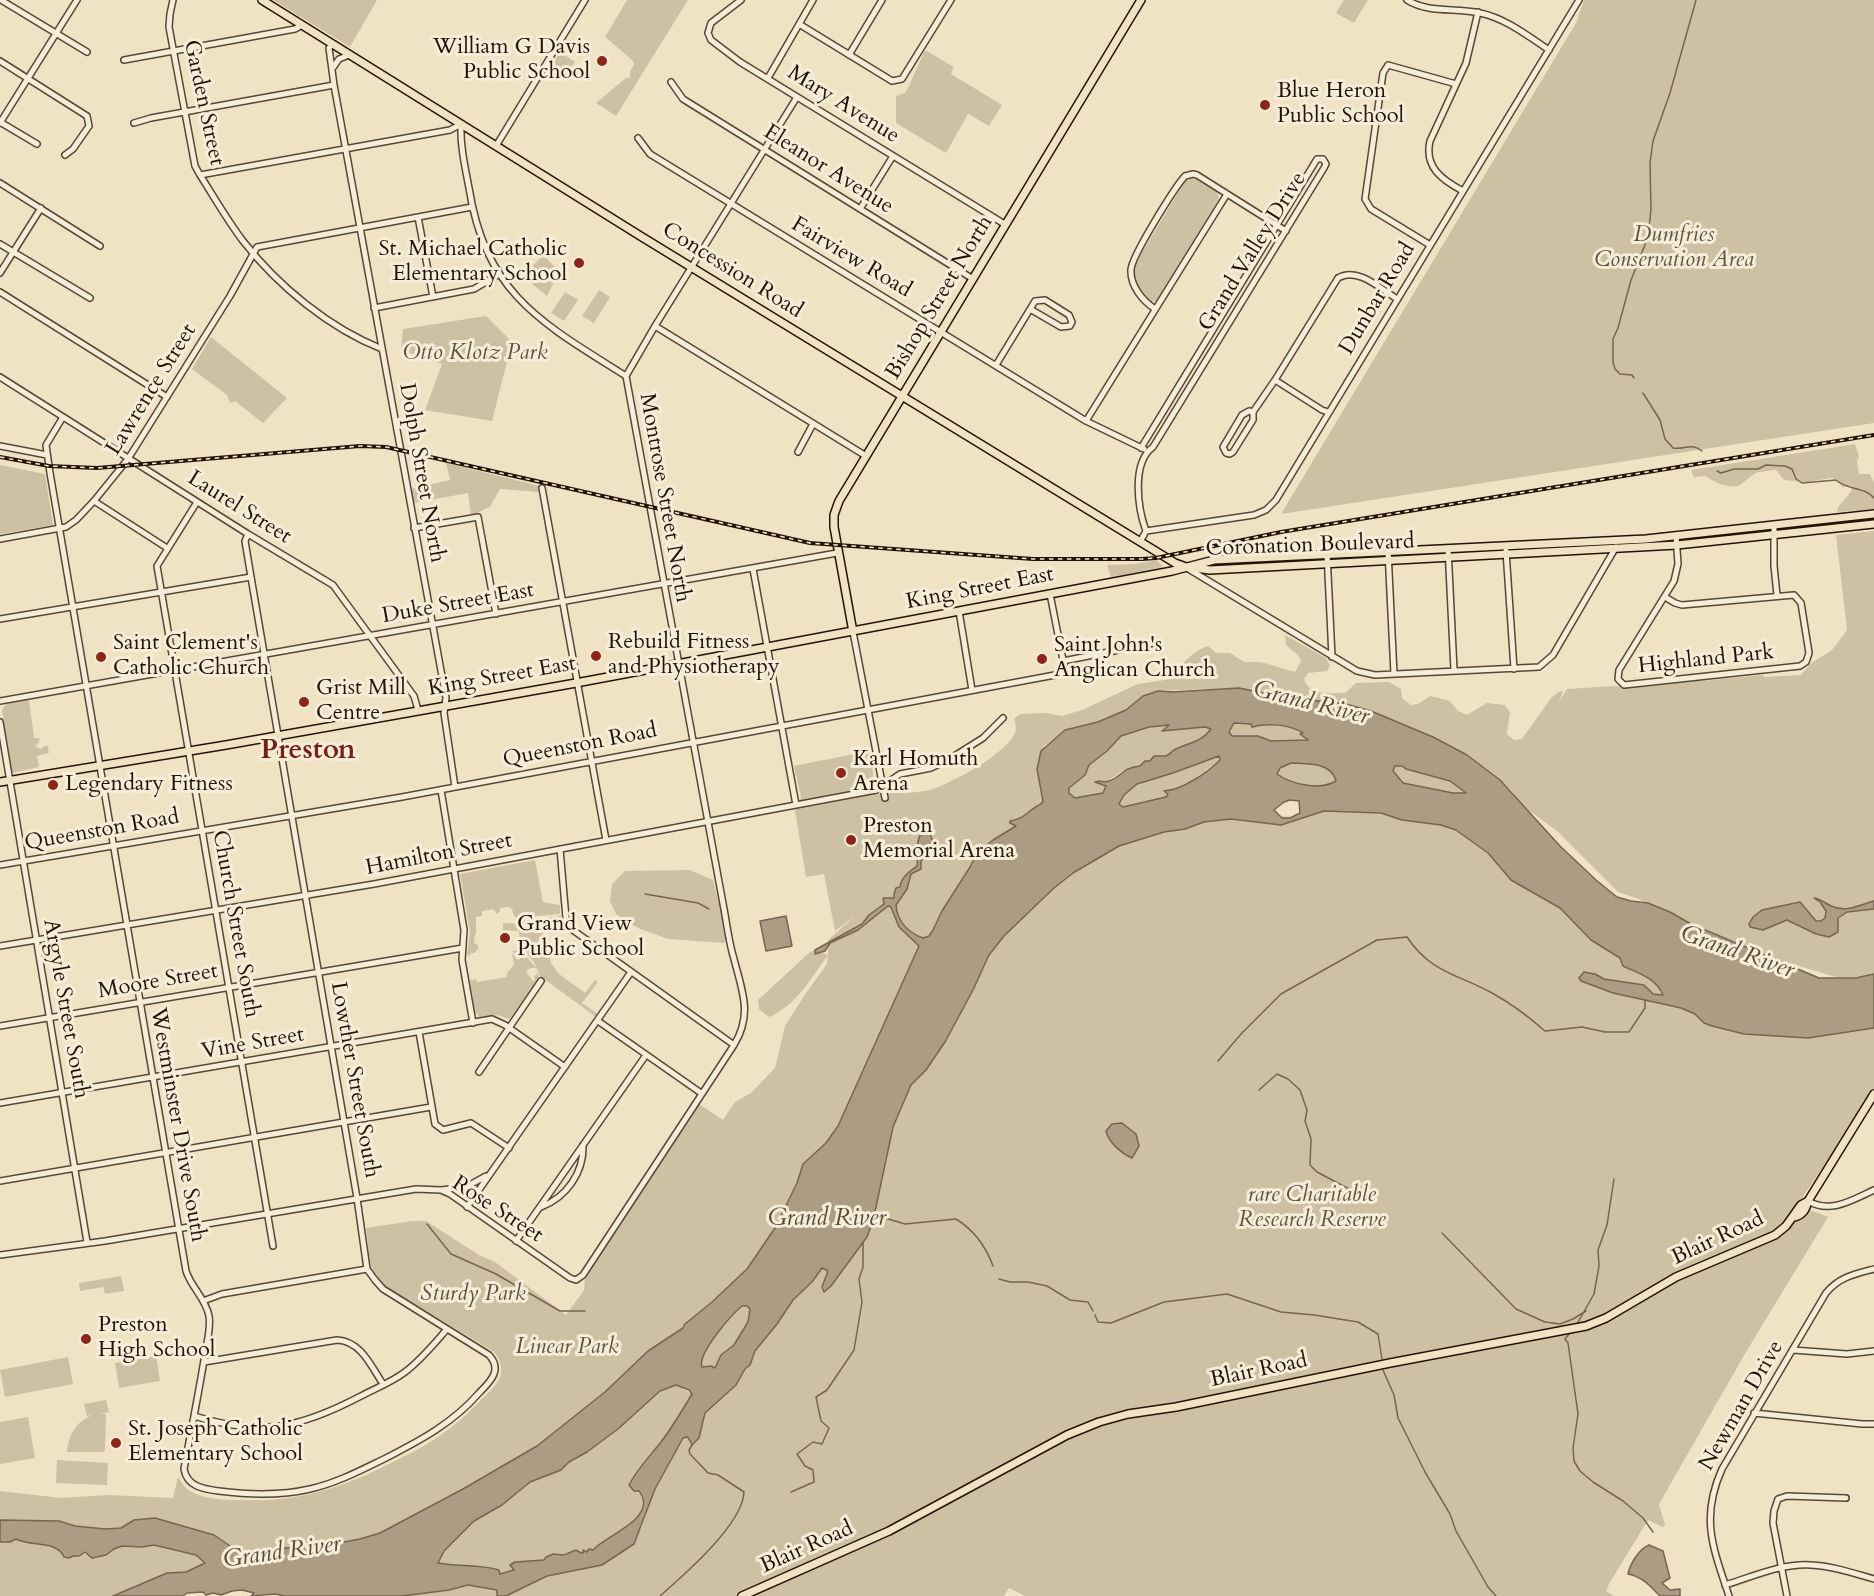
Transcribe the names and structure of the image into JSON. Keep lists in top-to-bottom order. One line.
{"streets":{"main road":["Concession Road","Bishop Street North","Coronation Boulevard","King Street East","Blair Road"],"street":["Garden Street","Mary Avenue","Eleanor Avenue","Grand Valley Drive","Fairview Road","Dunbar Road","Lawrence Street","Dolph Street North","Montrose Street North","Laurel Street","Duke Street East","Highland Park","Queenston Road","Hamilton Street","Church Street South","Moore Street","Argyle Street South","Vine Street","Lowther Street South","Westminster Drive South","Rose Street","Newman Drive"]},"crossings":[["Garden Street","Lawrence Street"],["Garden Street","Dolph Street North"],["Mary Avenue","Bishop Street North"],["Mary Avenue","Montrose Street North"],["Eleanor Avenue","Bishop Street North"],["Eleanor Avenue","Montrose Street North"],["Grand Valley Drive","Fairview Road"],["Grand Valley Drive","Dunbar Road"],["Fairview Road","Bishop Street North"],["Fairview Road","Montrose Street North"],["Concession Road","Bishop Street North"],["Concession Road","Dolph Street North"],["Concession Road","Montrose Street North"],["Concession Road","Coronation Boulevard"],["Concession Road","King Street East"],["Bishop Street North","King Street East"],["Bishop Street North","Duke Street East"],["Lawrence Street","Laurel Street"],["Lawrence Street","Westminster Drive South"],["Dolph Street North","King Street East"],["Dolph Street North","Duke Street East"],["Dolph Street North","Queenston Road"],["Montrose Street North","King Street East"],["Montrose Street North","Duke Street East"],["Montrose Street North","Queenston Road"],["Montrose Street North","Hamilton Street"],["Montrose Street North","Rose Street"],["Laurel Street","King Street East"],["Laurel Street","Duke Street East"],["Laurel Street","Church Street South"],["Laurel Street","Lowther Street South"],["Coronation Boulevard","King Street East"],["Coronation Boulevard","Highland Park"],["King Street East","Church Street South"],["King Street East","Argyle Street South"],["King Street East","Lowther Street South"],["King Street East","Westminster Drive South"],["Duke Street East","Church Street South"],["Duke Street East","Lowther Street South"],["Duke Street East","Westminster Drive South"],["Queenston Road","Church Street South"],["Queenston Road","Argyle Street South"],["Queenston Road","Lowther Street South"],["Queenston Road","Westminster Drive South"],["Hamilton Street","Church Street South"],["Hamilton Street","Argyle Street South"],["Hamilton Street","Lowther Street South"],["Hamilton Street","Westminster Drive South"],["Hamilton Street","Rose Street"],["Church Street South","Moore Street"],["Church Street South","Vine Street"],["Church Street South","Rose Street"],["Moore Street","Argyle Street South"],["Moore Street","Lowther Street South"],["Moore Street","Westminster Drive South"],["Argyle Street South","Vine Street"],["Argyle Street South","Rose Street"],["Vine Street","Lowther Street South"],["Vine Street","Westminster Drive South"],["Lowther Street South","Rose Street"],["Westminster Drive South","Rose Street"]],"districts":["Preston"],"water":["Grand River"],"parks":["Dumfries Conservation Area","Otto Klotz Park","rare Charitable Research Reserve","Sturdy Park","Linear Park"],"places":["William G Davis Public School","Blue Heron Public School","St. Michael Catholic Elementary School","Rebuild Fitness and Physiotherapy","Saint Clement's Catholic Church","Saint John's Anglican Church","Grist Mill Centre","Karl Homuth Arena","Legendary Fitness","Preston Memorial Arena","Grand View Public School","Preston High School","St. Joseph Catholic Elementary School"]}
